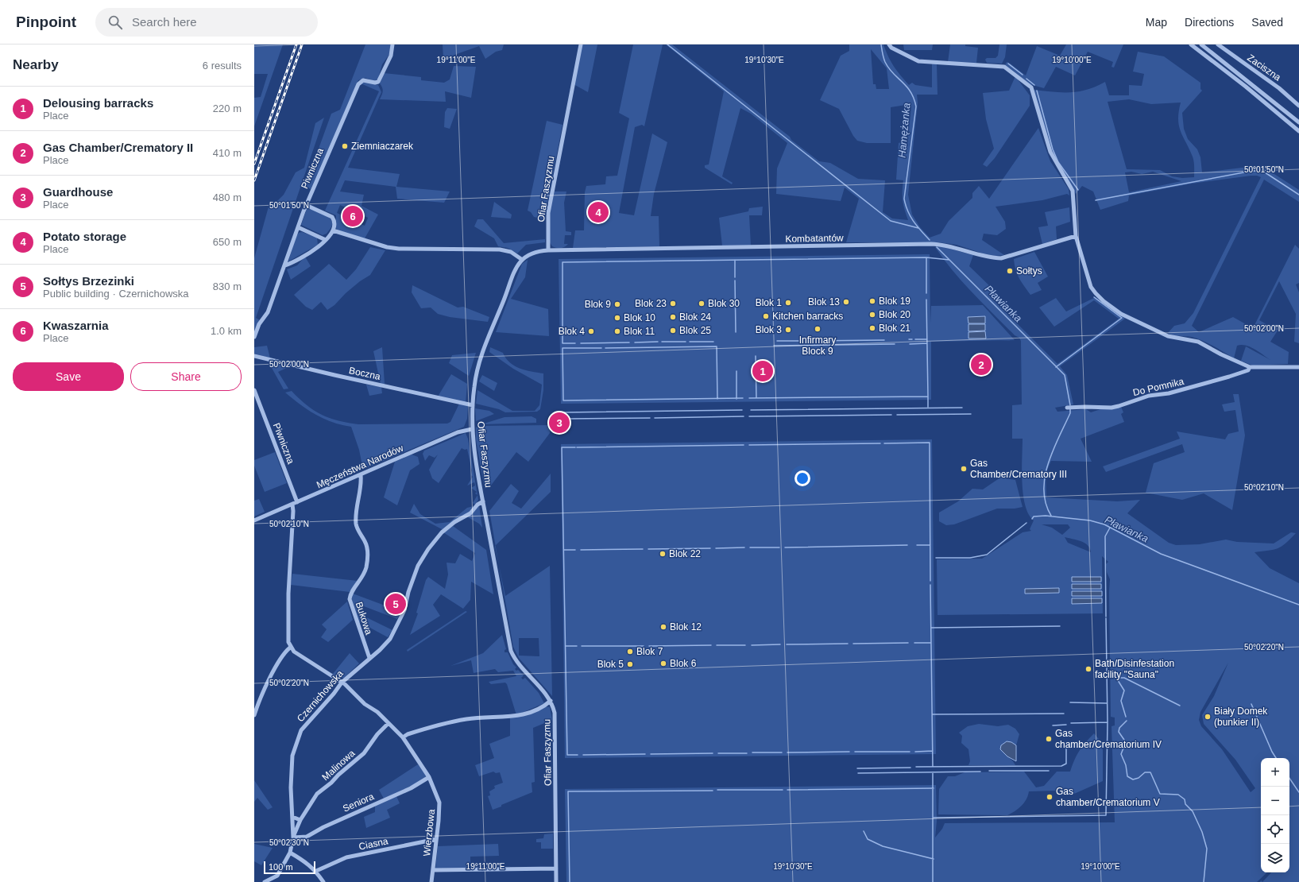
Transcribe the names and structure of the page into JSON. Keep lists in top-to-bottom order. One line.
{"streets":{"street":["Zaciszna","Piwniczna","Ofiar Faszyzmu","Kombatantów","Boczna","Do Pomnika","Męczeństwa Narodów","Bukowa","Czernichowska","Malinowa","Seniora","Wierzbowa","Ciasna"]},"crossings":[["Piwniczna","Męczeństwa Narodów"],["Ofiar Faszyzmu","Kombatantów"],["Ofiar Faszyzmu","Boczna"],["Ofiar Faszyzmu","Męczeństwa Narodów"],["Ofiar Faszyzmu","Czernichowska"],["Męczeństwa Narodów","Bukowa"],["Bukowa","Czernichowska"],["Czernichowska","Malinowa"],["Czernichowska","Seniora"],["Czernichowska","Wierzbowa"],["Malinowa","Seniora"],["Malinowa","Wierzbowa"],["Seniora","Wierzbowa"],["Wierzbowa","Ciasna"]],"water":["Hamężanka","Pławianka"],"places":["Ziemniaczarek","Sołtys","Blok 19","Blok 13","Blok 1","Blok 23","Blok 30","Blok 9","Blok 20","Kitchen barracks","Blok 24","Blok 10","Blok 21","Infirmary Block 9","Blok 3","Blok 25","Blok 4","Blok 11","Gas Chamber/Crematory III","Blok 22","Blok 12","Blok 7","Blok 6","Blok 5","Bath/Disinfestation facility \"Sauna\"","Biały Domek (bunkier II)","Gas chamber/Crematorium IV","Gas chamber/Crematorium V"],"scale_bar":"100 m","page":{"header":"Pinpoint","search":"Search here","nav":["Map","Directions","Saved"],"heading":["Nearby","6 results"],"list":[{"mark":"1","name":"Delousing barracks","note":"Place","value":"220 m"},{"mark":"2","name":"Gas Chamber/Crematory II","note":"Place","value":"410 m"},{"mark":"3","name":"Guardhouse","note":"Place","value":"480 m"},{"mark":"4","name":"Potato storage","note":"Place","value":"650 m"},{"mark":"5","name":"Sołtys Brzezinki","note":"Public building · Czernichowska","value":"830 m"},{"mark":"6","name":"Kwaszarnia","note":"Place","value":"1.0 km"}],"pins":["4","6","2","1","3","5"],"buttons":["Save","Share"],"map_buttons":["+","−"],"scale":"100 m"},"coordinates":["19°11'00\"E","19°10'30\"E","19°10'00\"E","50°01'50\"N","50°02'00\"N","50°02'10\"N","50°02'20\"N","50°02'30\"N"]}
